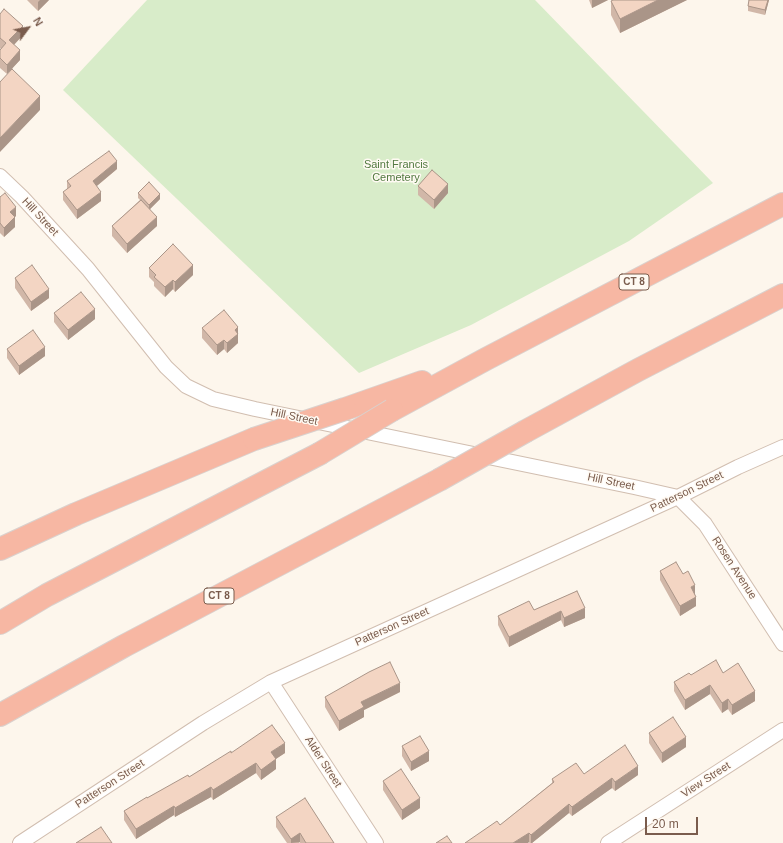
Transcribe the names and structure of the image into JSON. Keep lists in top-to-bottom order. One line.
{"streets":{"highway":["CT 8"],"street":["Hill Street","Patterson Street","Rosen Avenue","Alder Street","View Street"]},"crossings":[["Hill Street","Patterson Street"],["Hill Street","Rosen Avenue"],["Patterson Street","Rosen Avenue"],["Patterson Street","Alder Street"]],"parks":["Saint Francis Cemetery"],"scale_bar":"20 m","north":"top right"}
